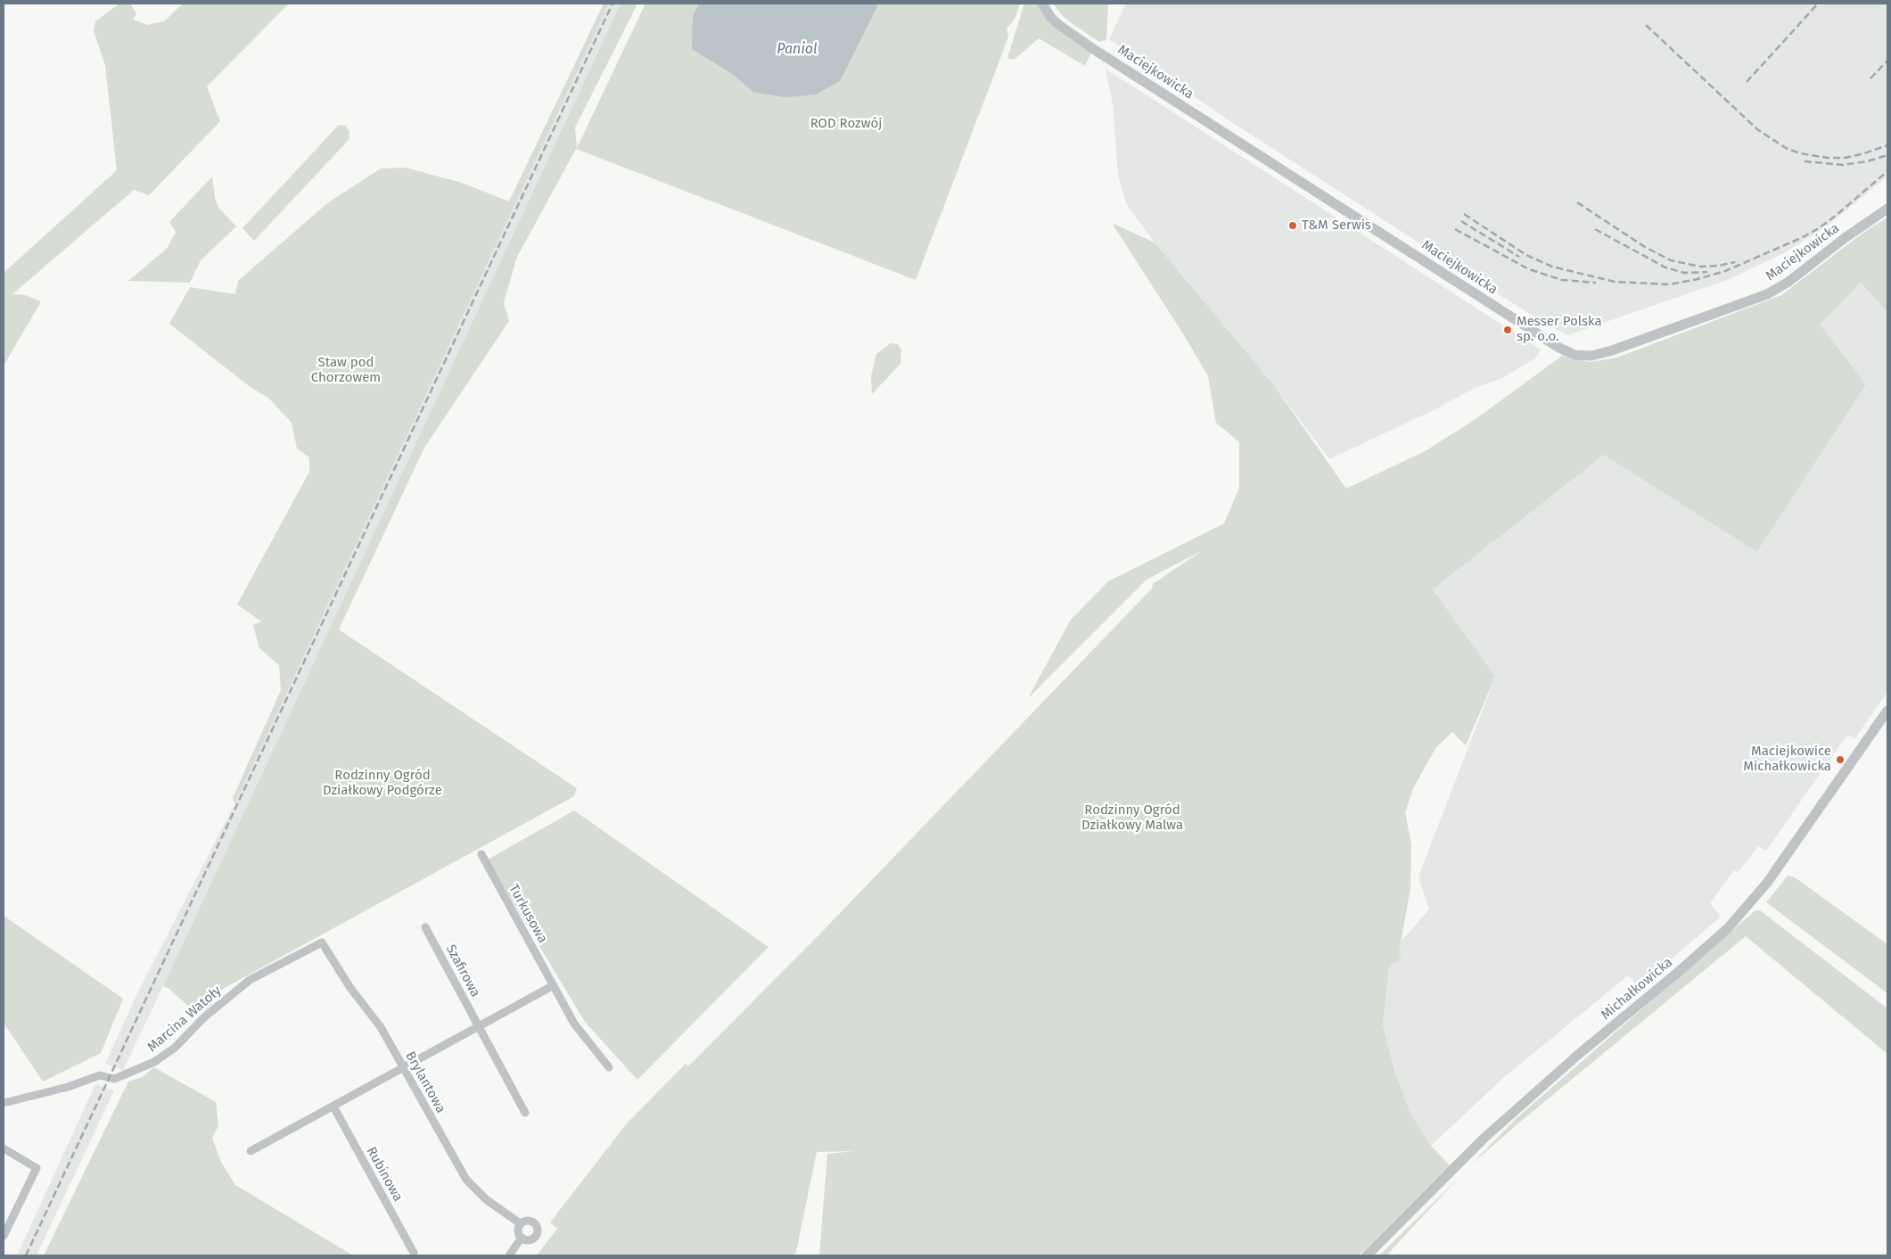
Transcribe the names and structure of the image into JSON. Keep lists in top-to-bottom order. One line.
{"streets":{"street":["Maciejkowicka","Turkusowa","Szafirowa","Michałkowicka","Marcina Watoły","Brylantowa","Rubinowa"]},"crossings":[["Marcina Watoły","Brylantowa"]],"water":["Paniol"],"parks":["ROD Rozwój","Staw pod Chorzowem","Rodzinny Ogród Działkowy Podgórze","Rodzinny Ogród Działkowy Malwa"],"places":["T&M Serwis","Messer Polska sp. o.o.","Maciejkowice Michałkowicka"]}
